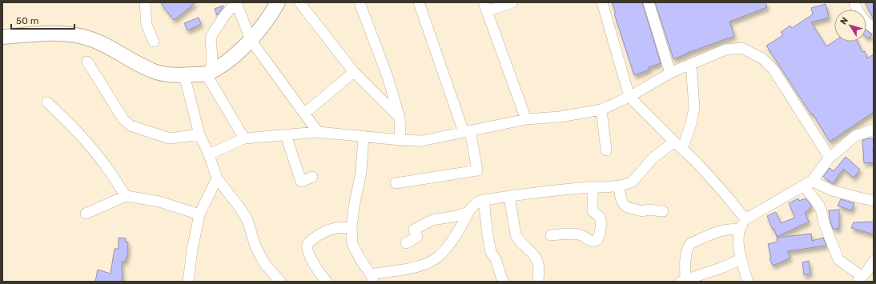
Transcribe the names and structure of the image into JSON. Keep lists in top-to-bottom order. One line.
{"scale_bar":"50 m","north":"top left"}
